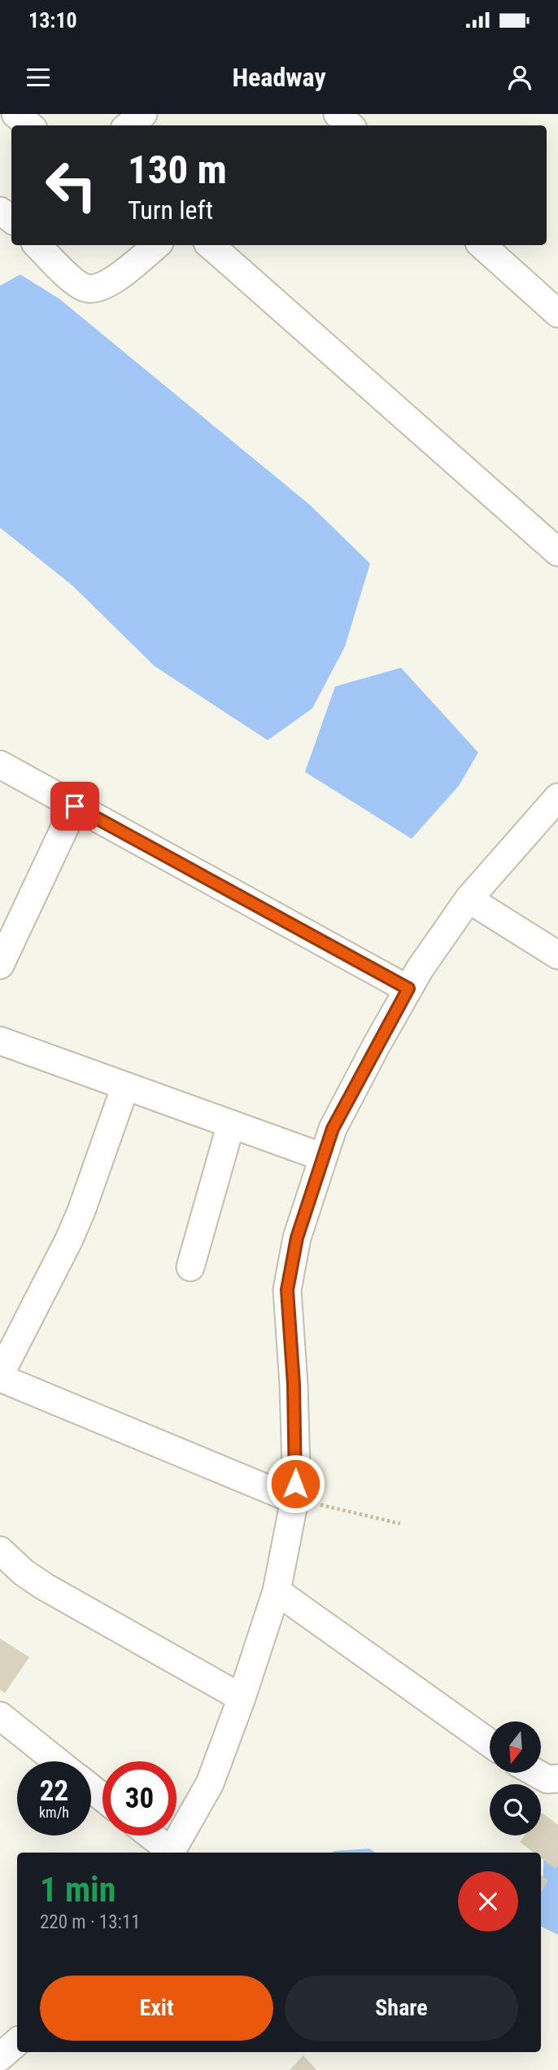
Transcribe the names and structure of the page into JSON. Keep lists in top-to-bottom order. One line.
{"north":"bottom","page":{"status":"13:10","header":"Headway","turn":["130 m","Turn left"],"speed":"22 km/h","limit":"30","heading":["1 min","220 m · 13:11"],"buttons":["Exit","Share"]}}
